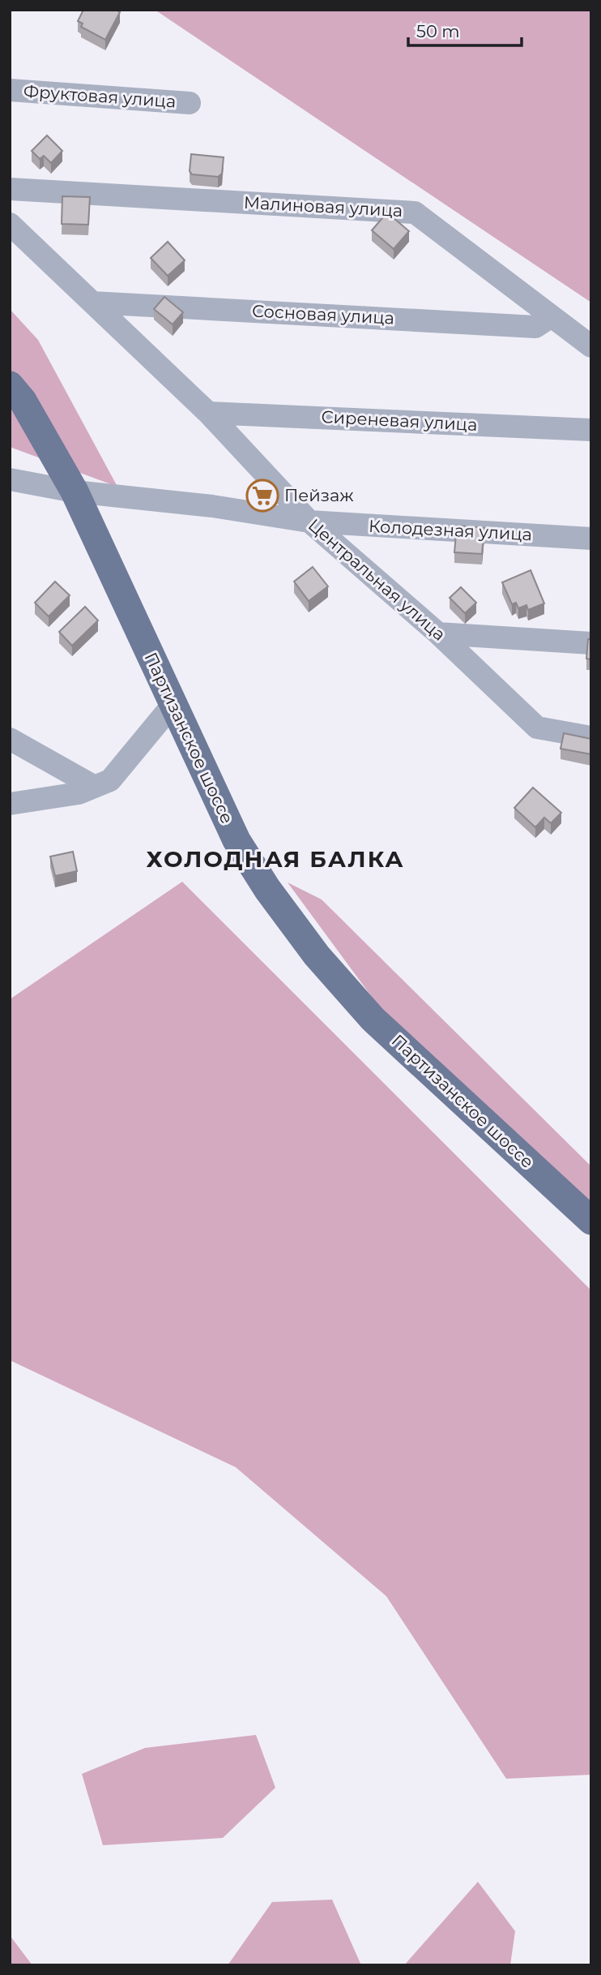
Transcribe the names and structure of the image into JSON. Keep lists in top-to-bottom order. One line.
{"streets":{"main road":["Партизанское шоссе"],"street":["Фруктовая улица","Малиновая улица","Сосновая улица","Сиреневая улица","Колодезная улица","Центральная улица"]},"crossings":[["Малиновая улица","Сосновая улица"],["Сосновая улица","Центральная улица"],["Сиреневая улица","Центральная улица"],["Колодезная улица","Центральная улица"],["Колодезная улица","Партизанское шоссе"]],"districts":["ХОЛОДНАЯ БАЛКА"],"places":{"supermarket":["Пейзаж"]},"scale_bar":"50 m"}
